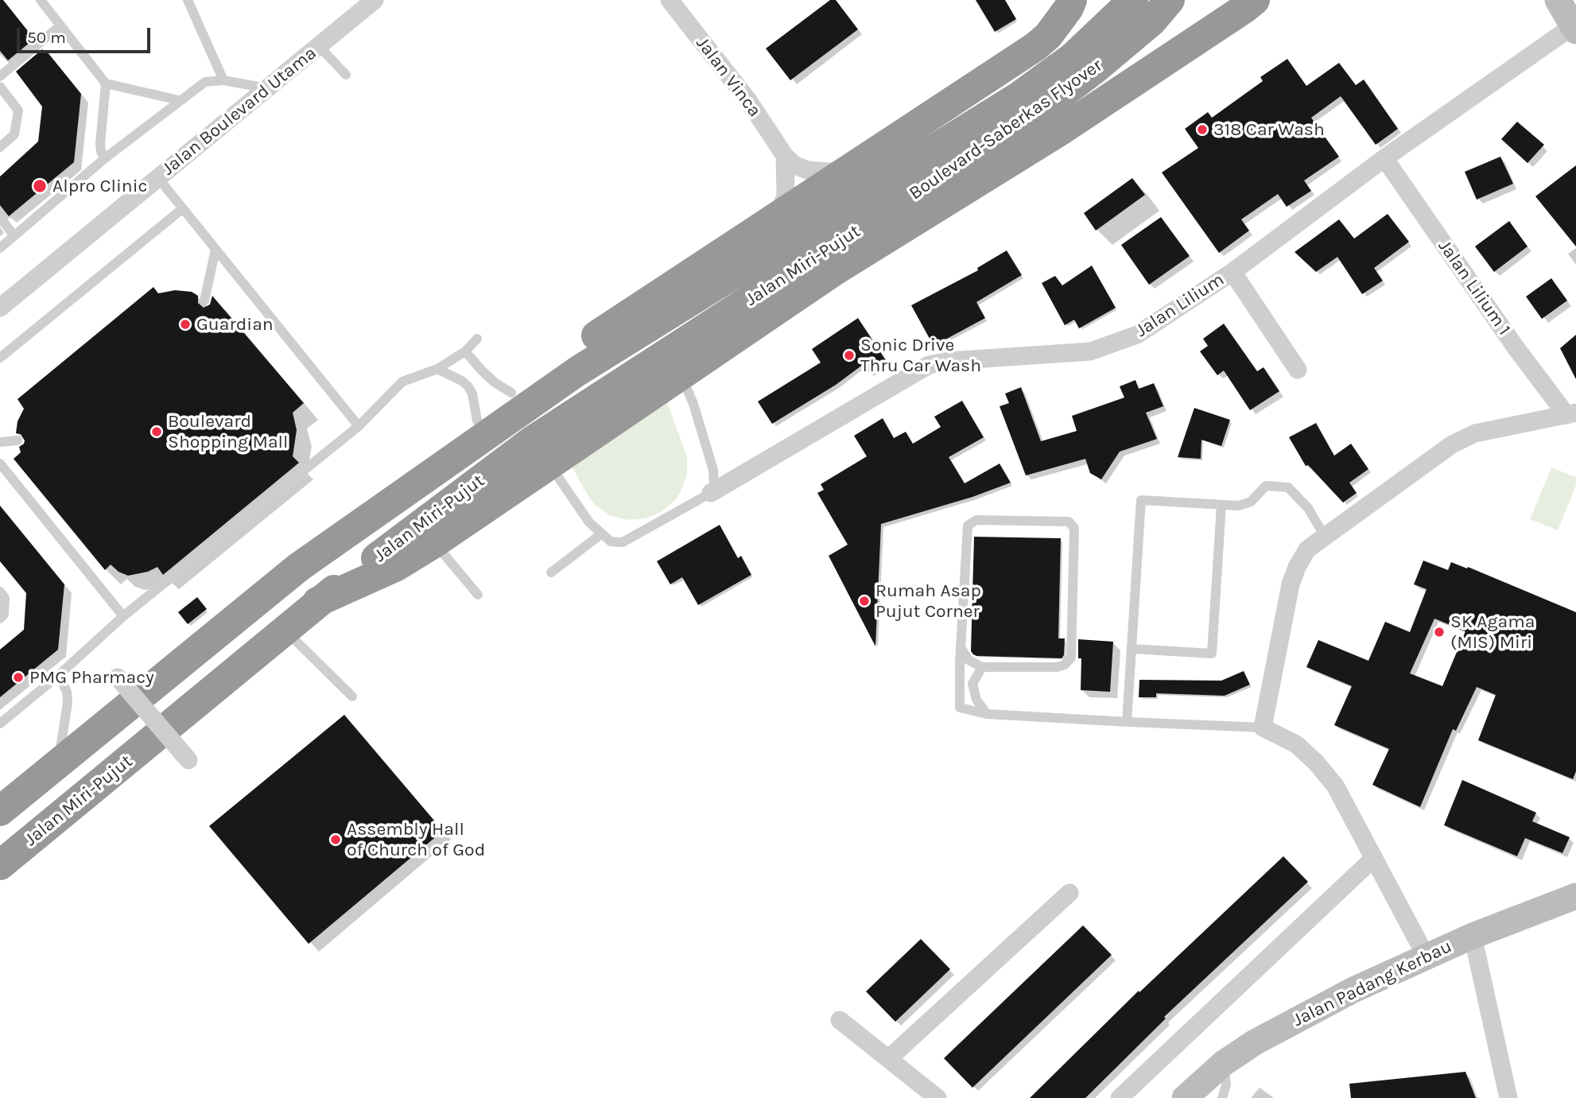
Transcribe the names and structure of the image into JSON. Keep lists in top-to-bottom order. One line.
{"streets":{"highway":["Boulevard-Saberkas Flyover","Jalan Miri-Pujut"],"street":["Jalan Vinca","Jalan Boulevard Utama","Jalan Lilium 1","Jalan Lilium","Jalan Padang Kerbau"]},"crossings":[["Boulevard-Saberkas Flyover","Jalan Miri-Pujut"],["Jalan Lilium 1","Jalan Lilium"]],"places":["318 Car Wash","Alpro Clinic","Guardian","Sonic Drive Thru Car Wash","Boulevard Shopping Mall","Rumah Asap Pujut Corner","SK Agama (MIS) Miri","PMG Pharmacy","Assembly Hall of Church of God"],"scale_bar":"50 m"}
